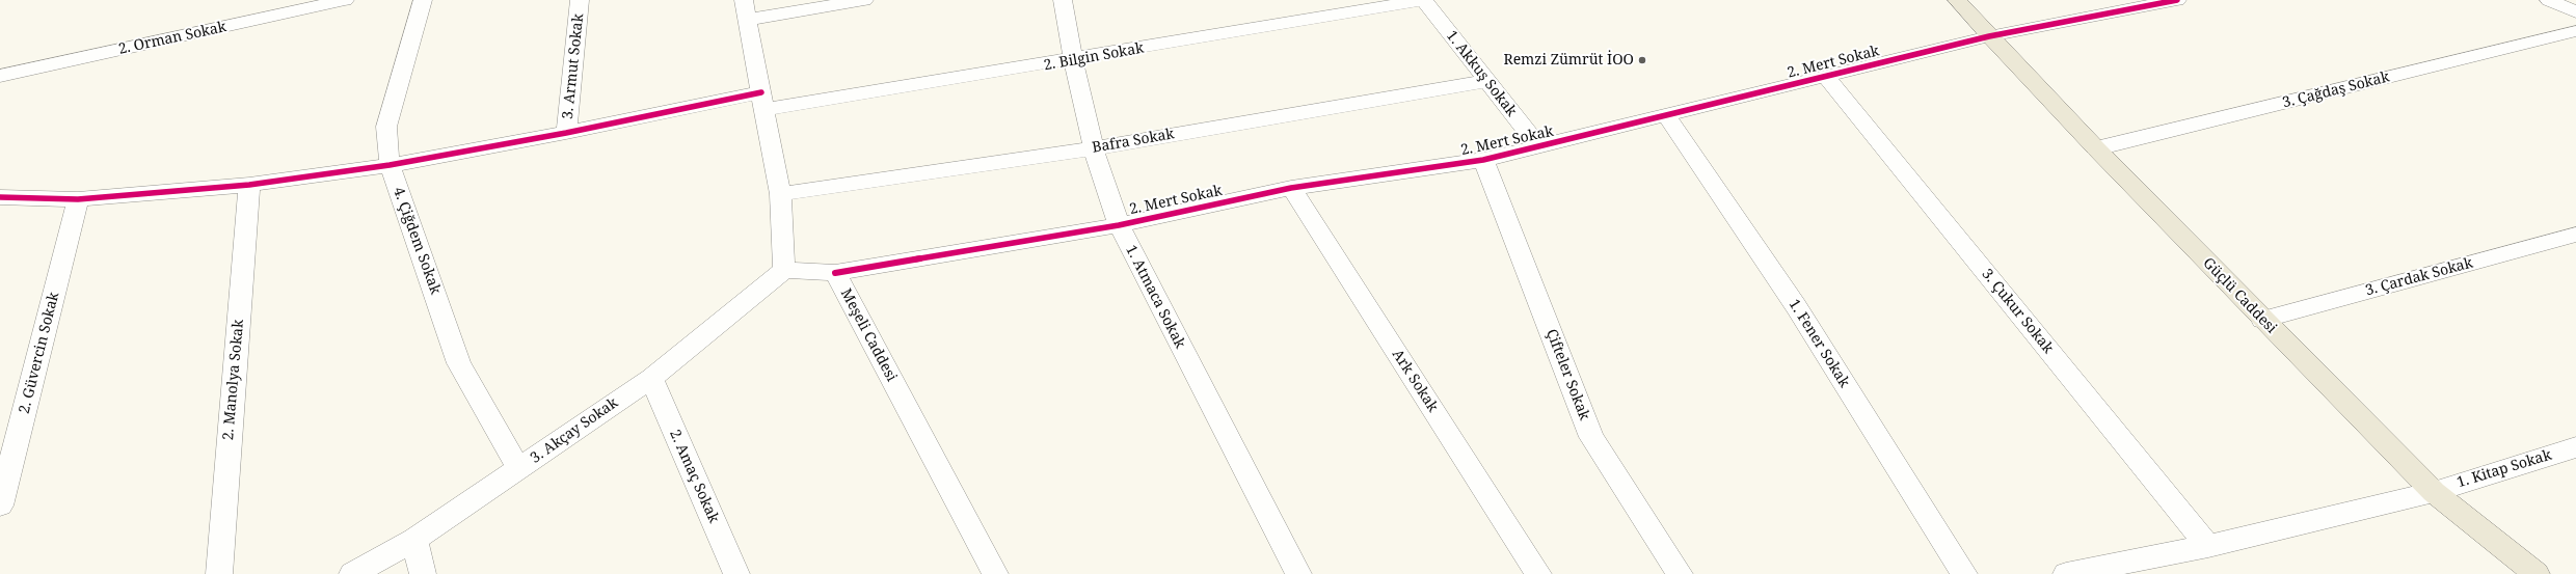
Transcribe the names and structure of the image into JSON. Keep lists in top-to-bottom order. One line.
{"streets":{"main road":["Güçlü Caddesi"],"street":["2. Orman Sokak","2. Bilgin Sokak","2. Mert Sokak","3. Armut Sokak","1. Akkuş Sokak","3. Çağdaş Sokak","Bafra Sokak","4. Çiğdem Sokak","3. Çardak Sokak","1. Atmaca Sokak","3. Çukur Sokak","Meşeli Caddesi","1. Fener Sokak","2. Güvercin Sokak","Çifteler Sokak","2. Manolya Sokak","Ark Sokak","3. Akçay Sokak","1. Kitap Sokak","2. Amaç Sokak"]},"crossings":[["2. Bilgin Sokak","3. Armut Sokak"],["2. Bilgin Sokak","1. Akkuş Sokak"],["2. Bilgin Sokak","4. Çiğdem Sokak"],["2. Bilgin Sokak","1. Atmaca Sokak"],["2. Bilgin Sokak","2. Güvercin Sokak"],["2. Bilgin Sokak","2. Manolya Sokak"],["2. Mert Sokak","1. Akkuş Sokak"],["2. Mert Sokak","Güçlü Caddesi"],["2. Mert Sokak","1. Atmaca Sokak"],["2. Mert Sokak","3. Çukur Sokak"],["2. Mert Sokak","Meşeli Caddesi"],["2. Mert Sokak","1. Fener Sokak"],["2. Mert Sokak","Çifteler Sokak"],["2. Mert Sokak","Ark Sokak"],["1. Akkuş Sokak","Bafra Sokak"],["3. Çağdaş Sokak","Güçlü Caddesi"],["Bafra Sokak","1. Atmaca Sokak"],["4. Çiğdem Sokak","3. Akçay Sokak"],["3. Çardak Sokak","Güçlü Caddesi"],["Güçlü Caddesi","1. Kitap Sokak"],["3. Çukur Sokak","1. Kitap Sokak"],["Meşeli Caddesi","3. Akçay Sokak"],["3. Akçay Sokak","2. Amaç Sokak"]],"places":["Remzi Zümrüt İOO"]}
